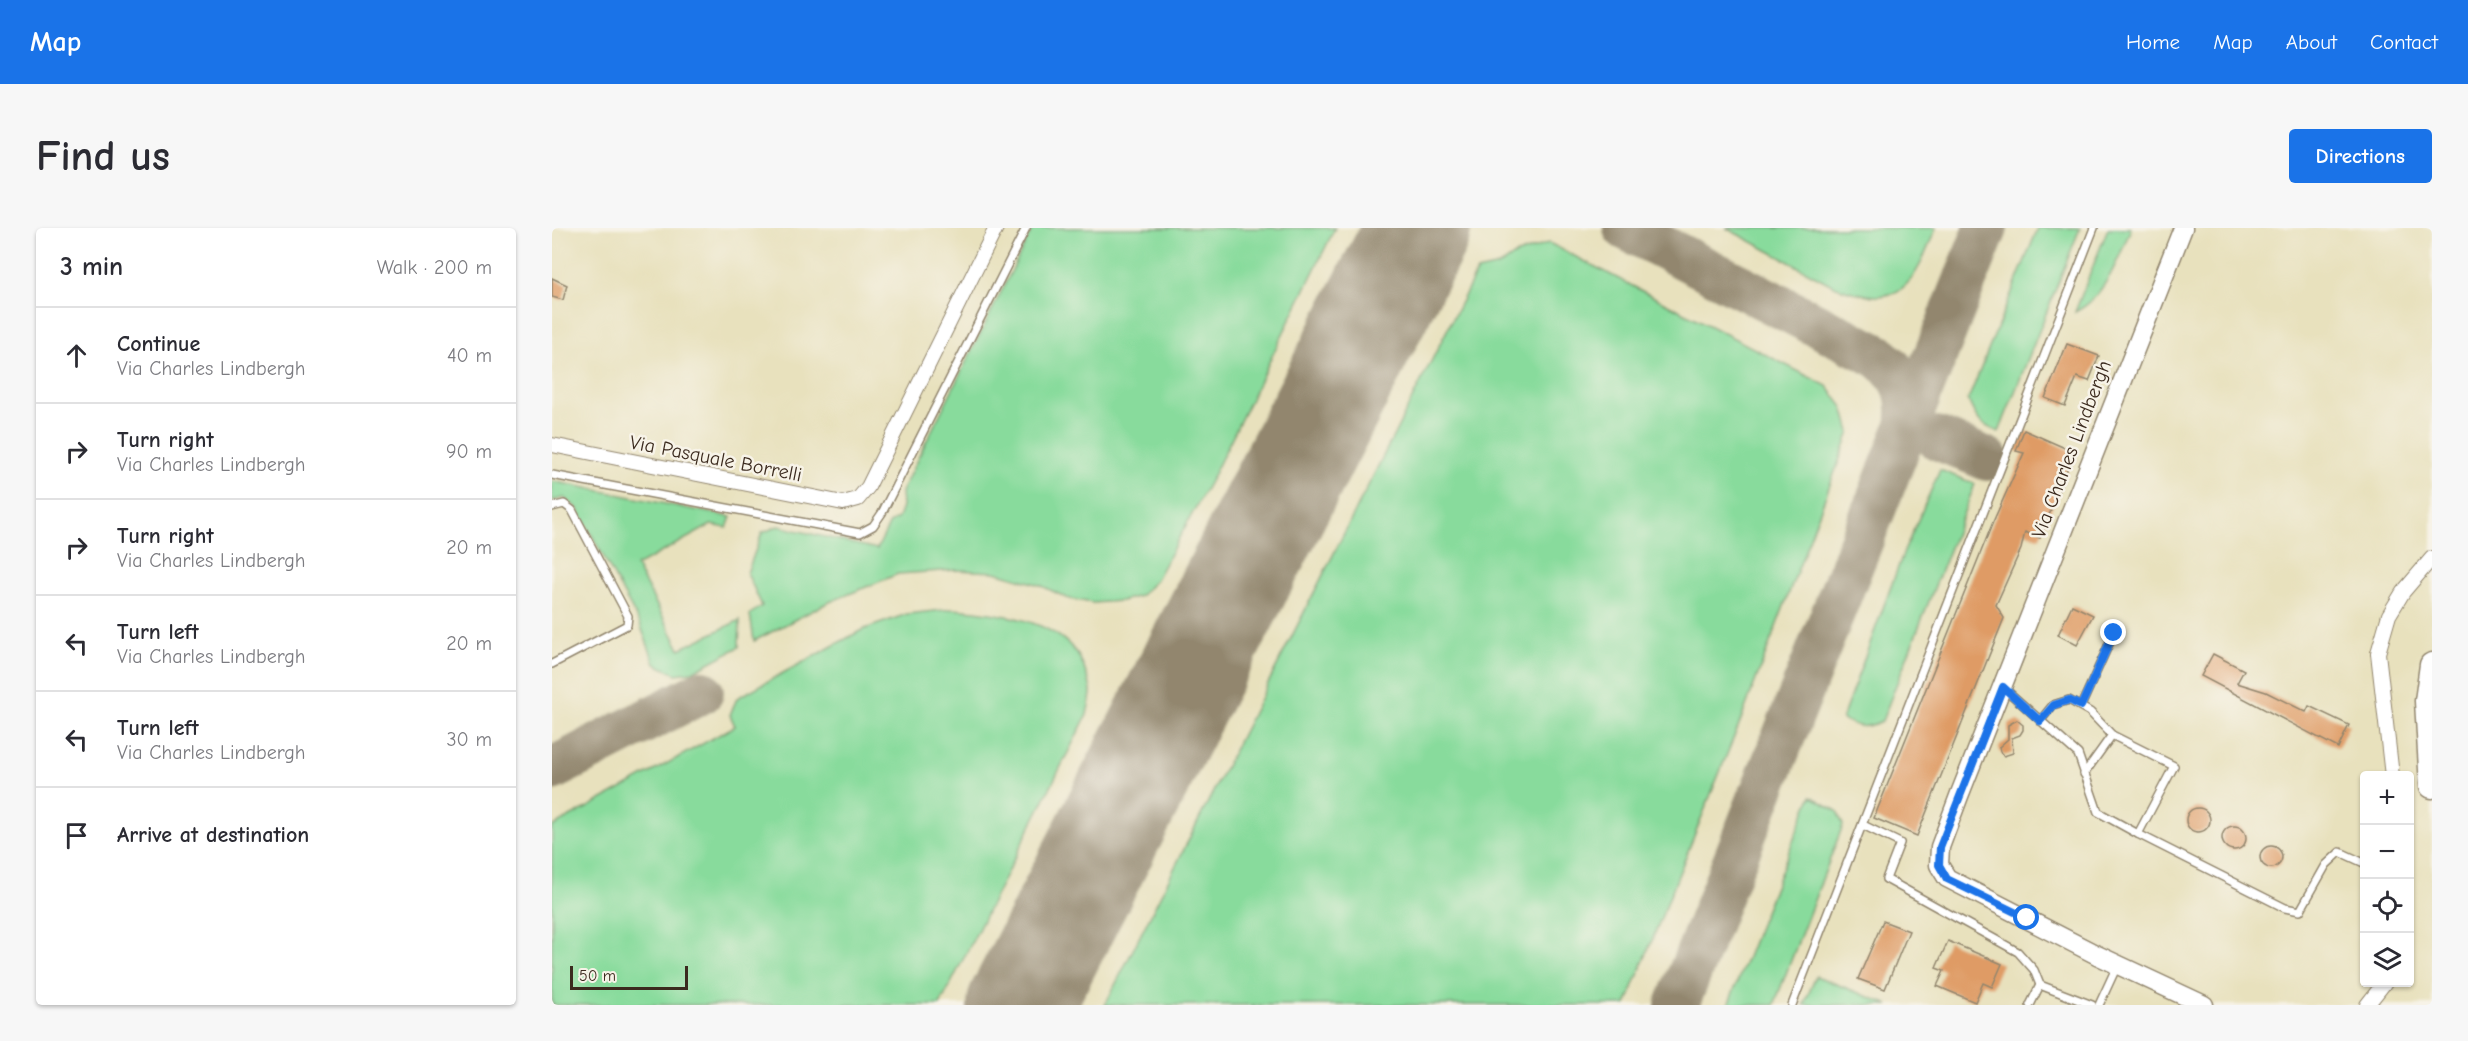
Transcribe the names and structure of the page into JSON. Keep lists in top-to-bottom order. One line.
{"streets":{"street":["Via Charles Lindbergh","Via Pasquale Borrelli"]},"scale_bar":"50 m","page":{"header":"Map","nav":["Home","Map","About","Contact"],"buttons":"Directions","title":"Find us","heading":["3 min","Walk · 200 m"],"list":[["Continue","Via Charles Lindbergh","40 m"],["Turn right","Via Charles Lindbergh","90 m"],["Turn right","Via Charles Lindbergh","20 m"],["Turn left","Via Charles Lindbergh","20 m"],["Turn left","Via Charles Lindbergh","30 m"],"Arrive at destination"],"map_buttons":["+","−"],"scale":"50 m"}}
